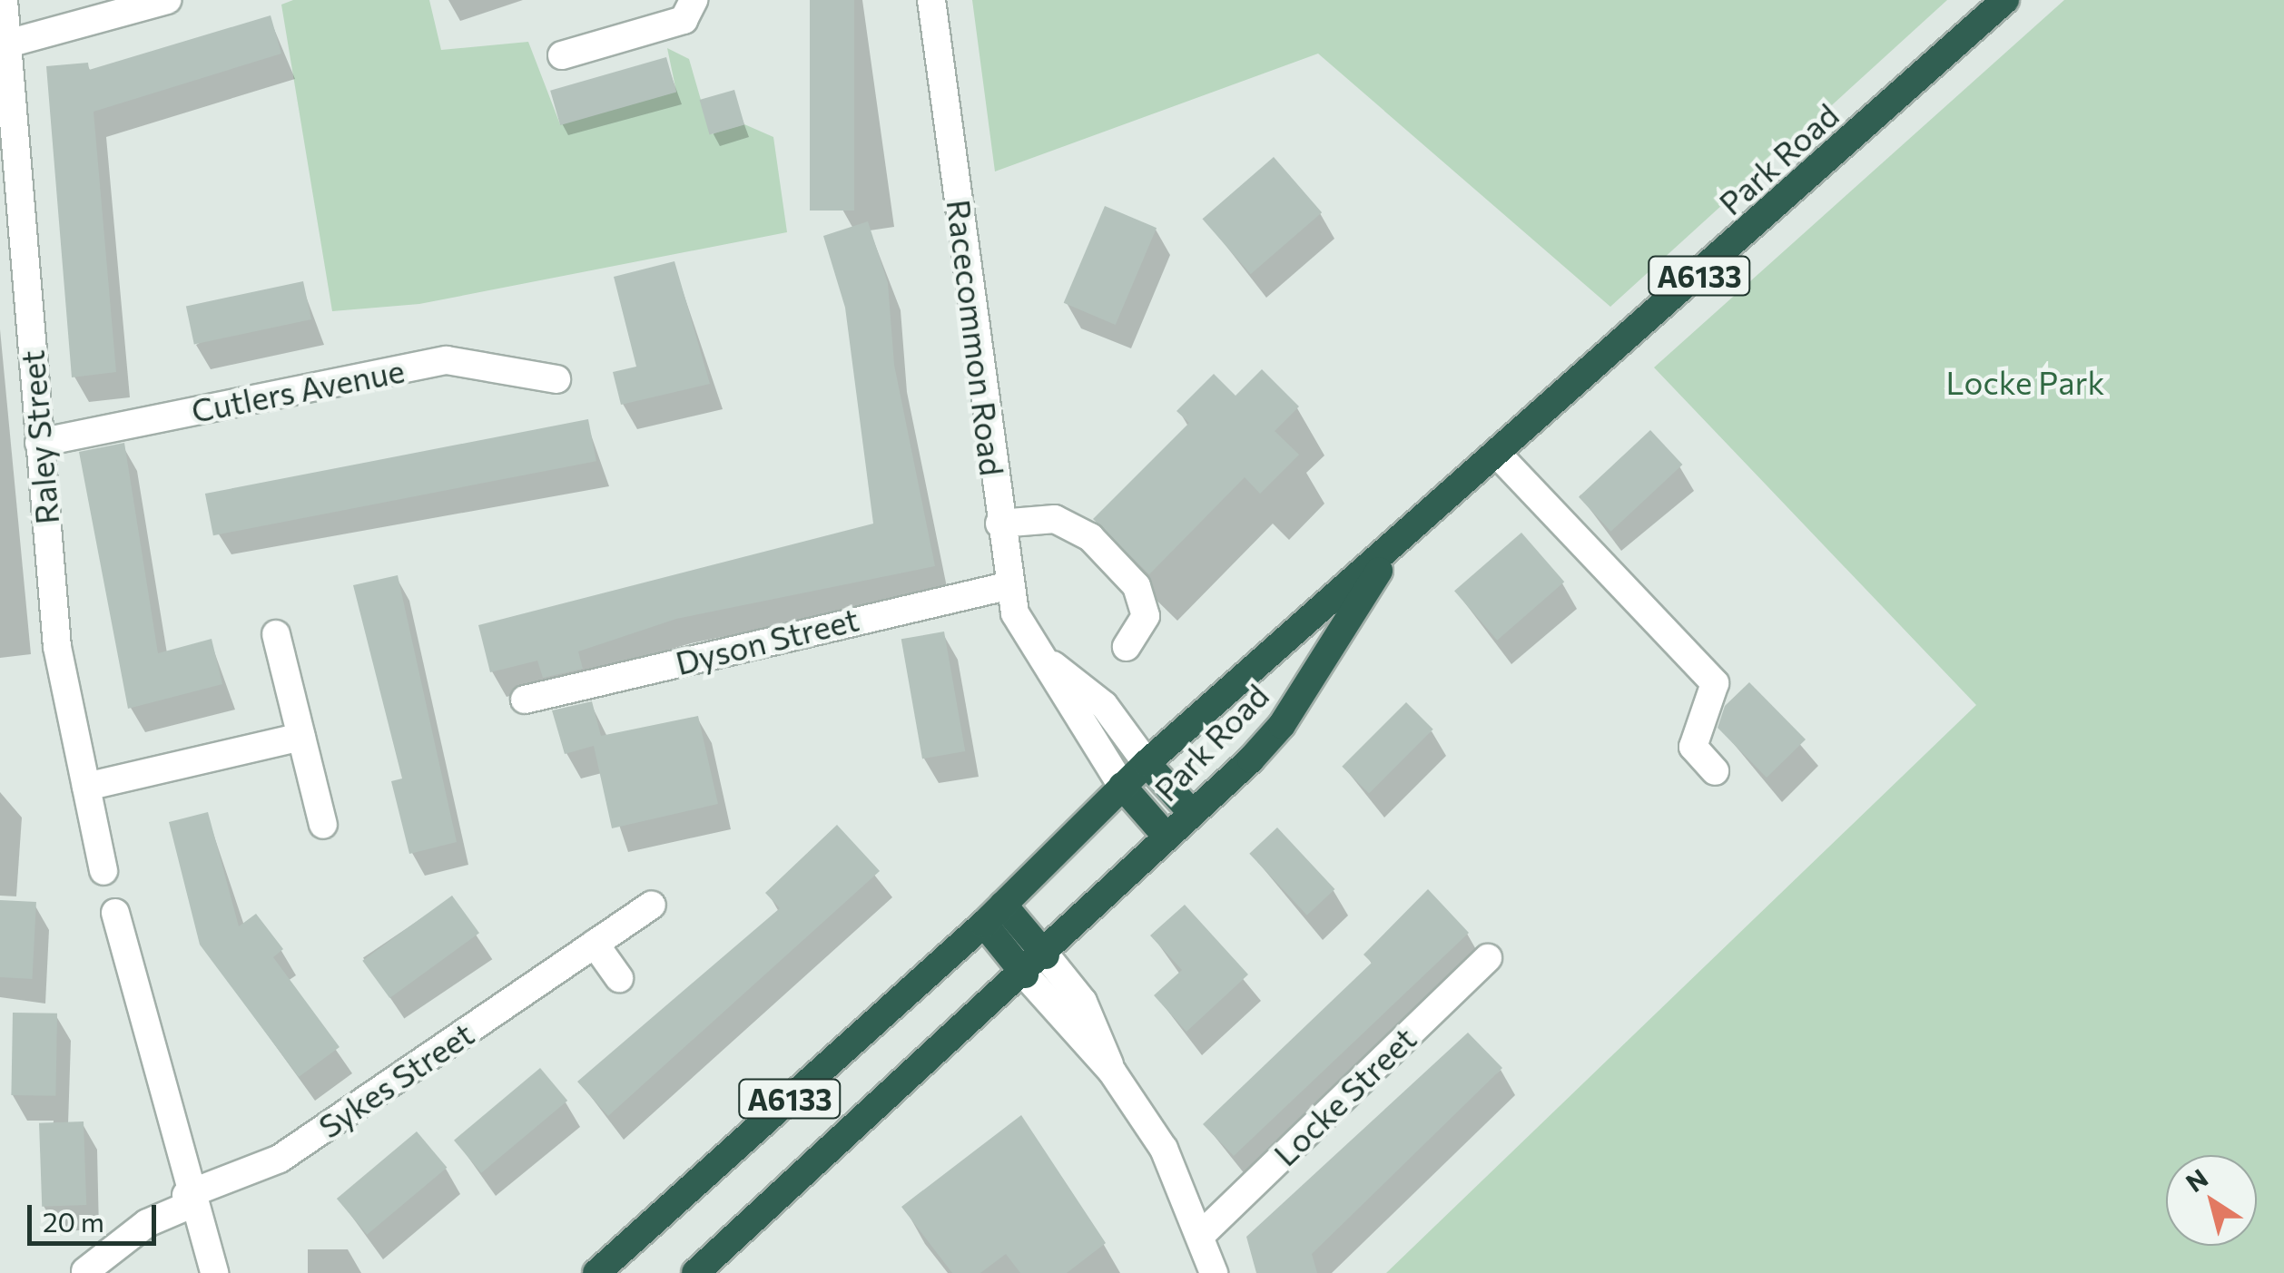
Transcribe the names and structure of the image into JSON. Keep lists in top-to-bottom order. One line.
{"streets":{"highway":["Park Road","A6133"],"street":["Racecommon Road","Cutlers Avenue","Raley Street","Dyson Street","Sykes Street","Locke Street"]},"crossings":[["Park Road","A6133"],["Park Road","Racecommon Road"],["Racecommon Road","Dyson Street"],["Cutlers Avenue","Raley Street"]],"parks":["Locke Park"],"scale_bar":"20 m","north":"top left"}
